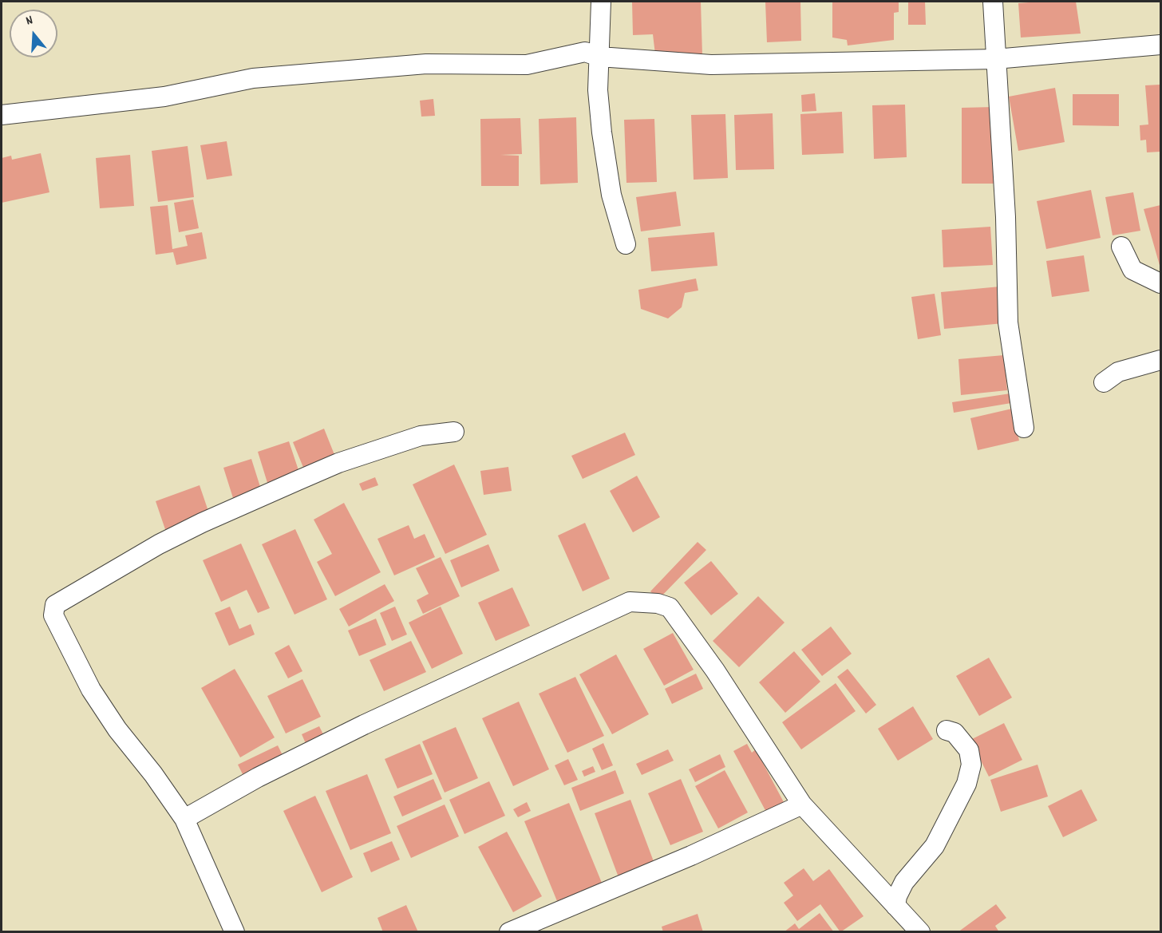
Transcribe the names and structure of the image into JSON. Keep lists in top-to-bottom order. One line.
{"north":"top"}
